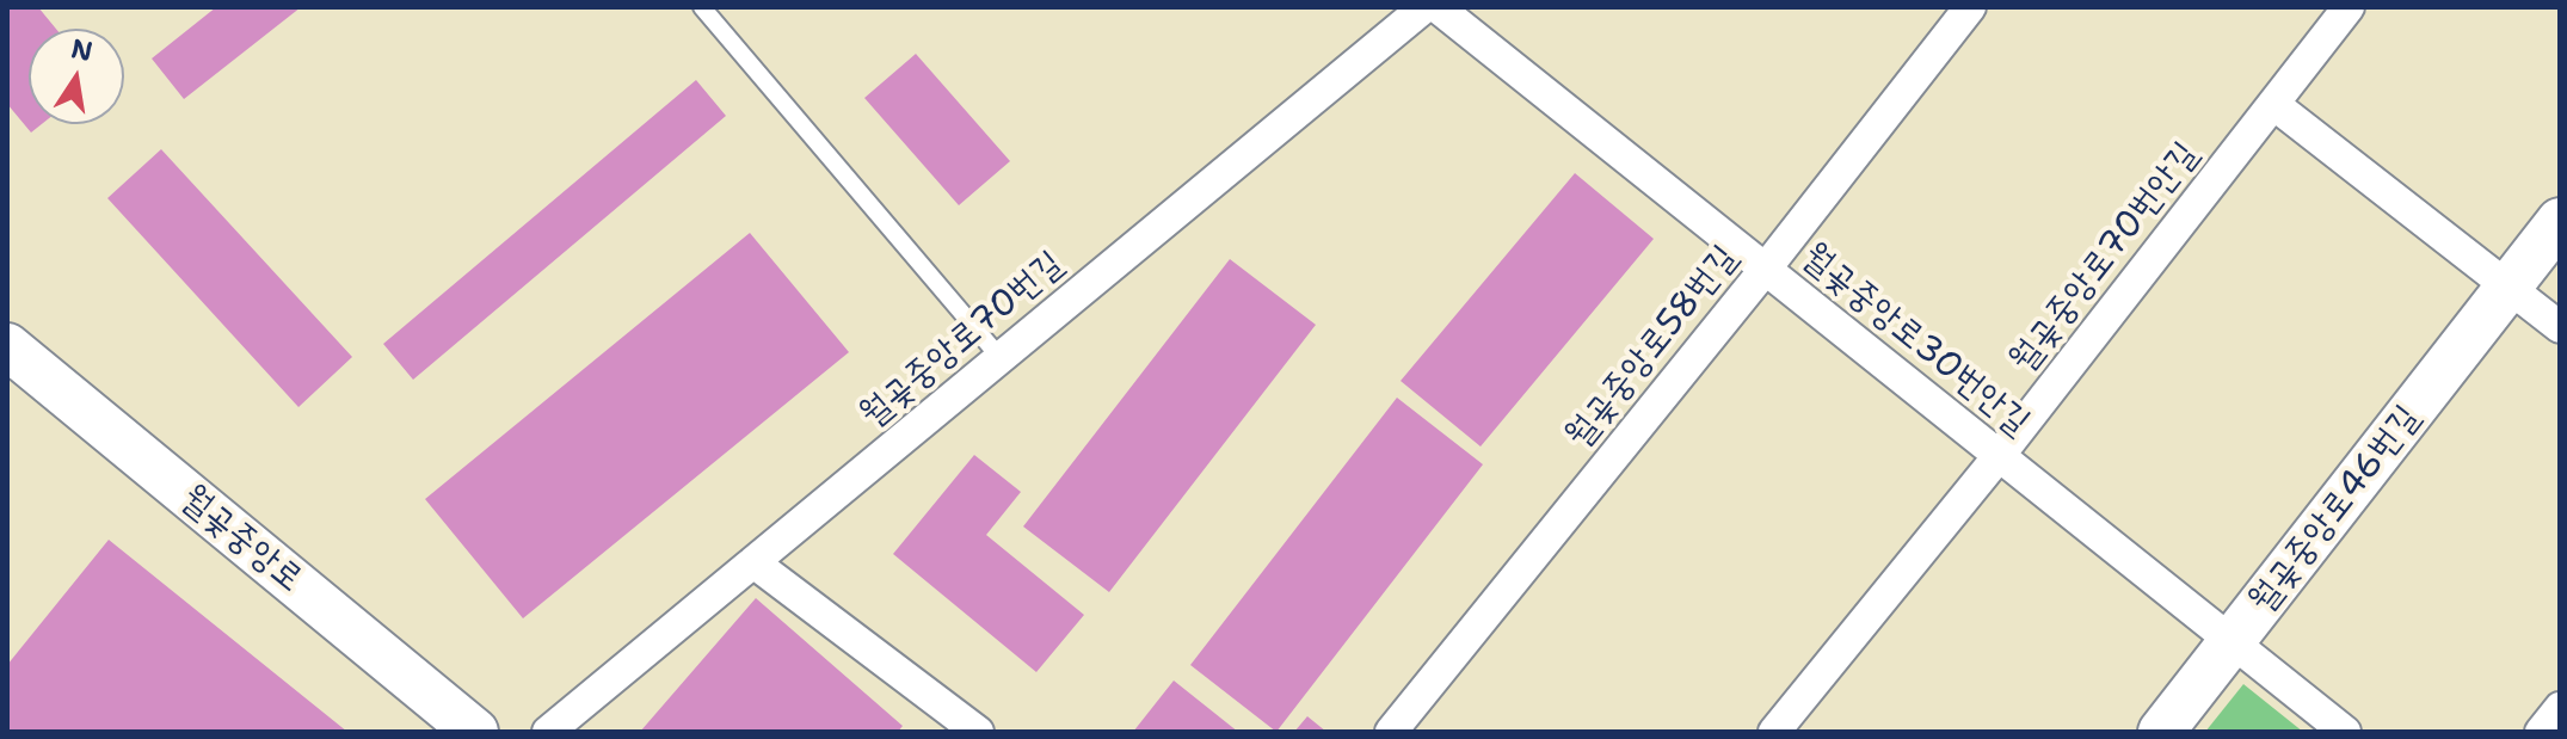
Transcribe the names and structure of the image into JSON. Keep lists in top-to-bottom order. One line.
{"streets":{"street":["월곶중앙로70번안길","월곶중앙로70번길","월곶중앙로30번안길","월곶중앙로58번길","월곶중앙로46번길","월곶중앙로"]},"crossings":[["월곶중앙로70번안길","월곶중앙로30번안길"],["월곶중앙로30번안길","월곶중앙로58번길"],["월곶중앙로30번안길","월곶중앙로46번길"]],"north":"top"}
